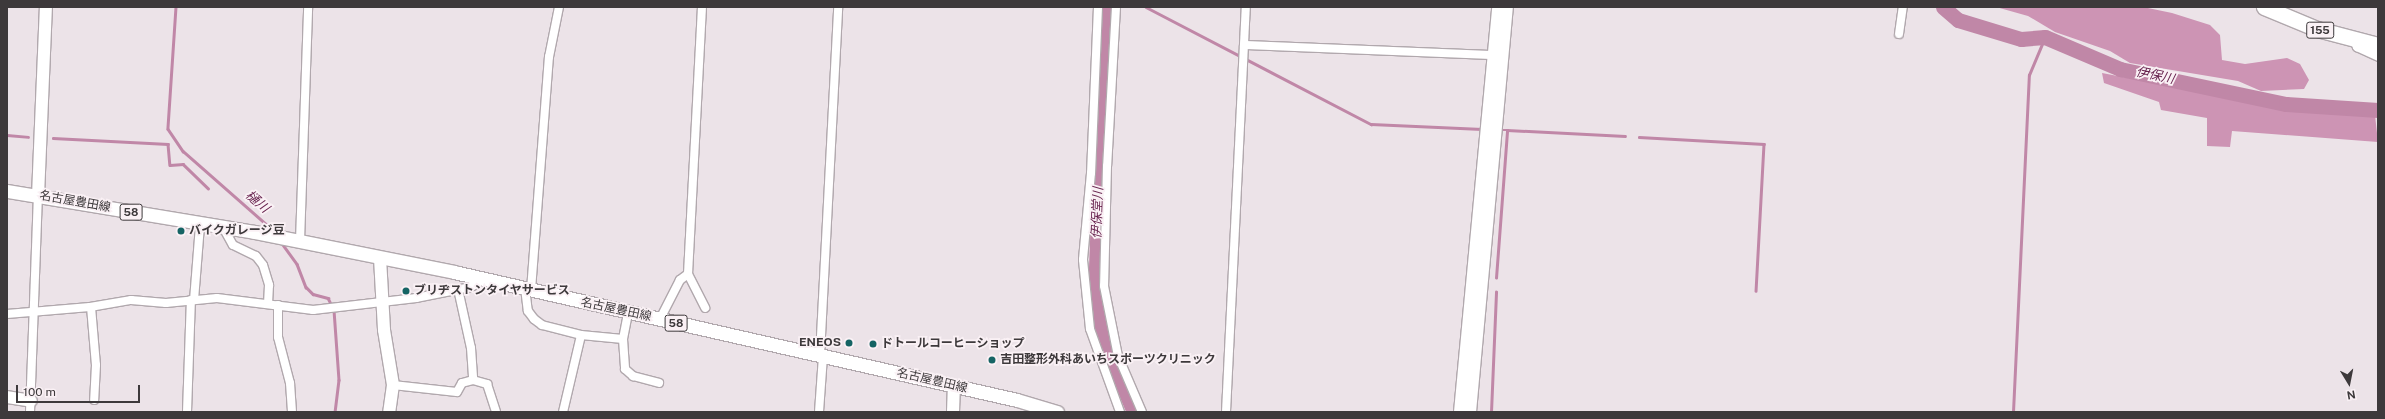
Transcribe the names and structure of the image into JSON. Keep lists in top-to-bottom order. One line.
{"streets":{"highway":["155"],"main road":["名古屋豊田線","58"]},"water":["伊保川","樋川","伊保堂川"],"places":["バイクガレージ豆","ブリヂストンタイヤサービス","ENEOS","ドトールコーヒーショップ","吉田整形外科あいちスポーツクリニック"],"scale_bar":"100 m","north":"bottom"}
